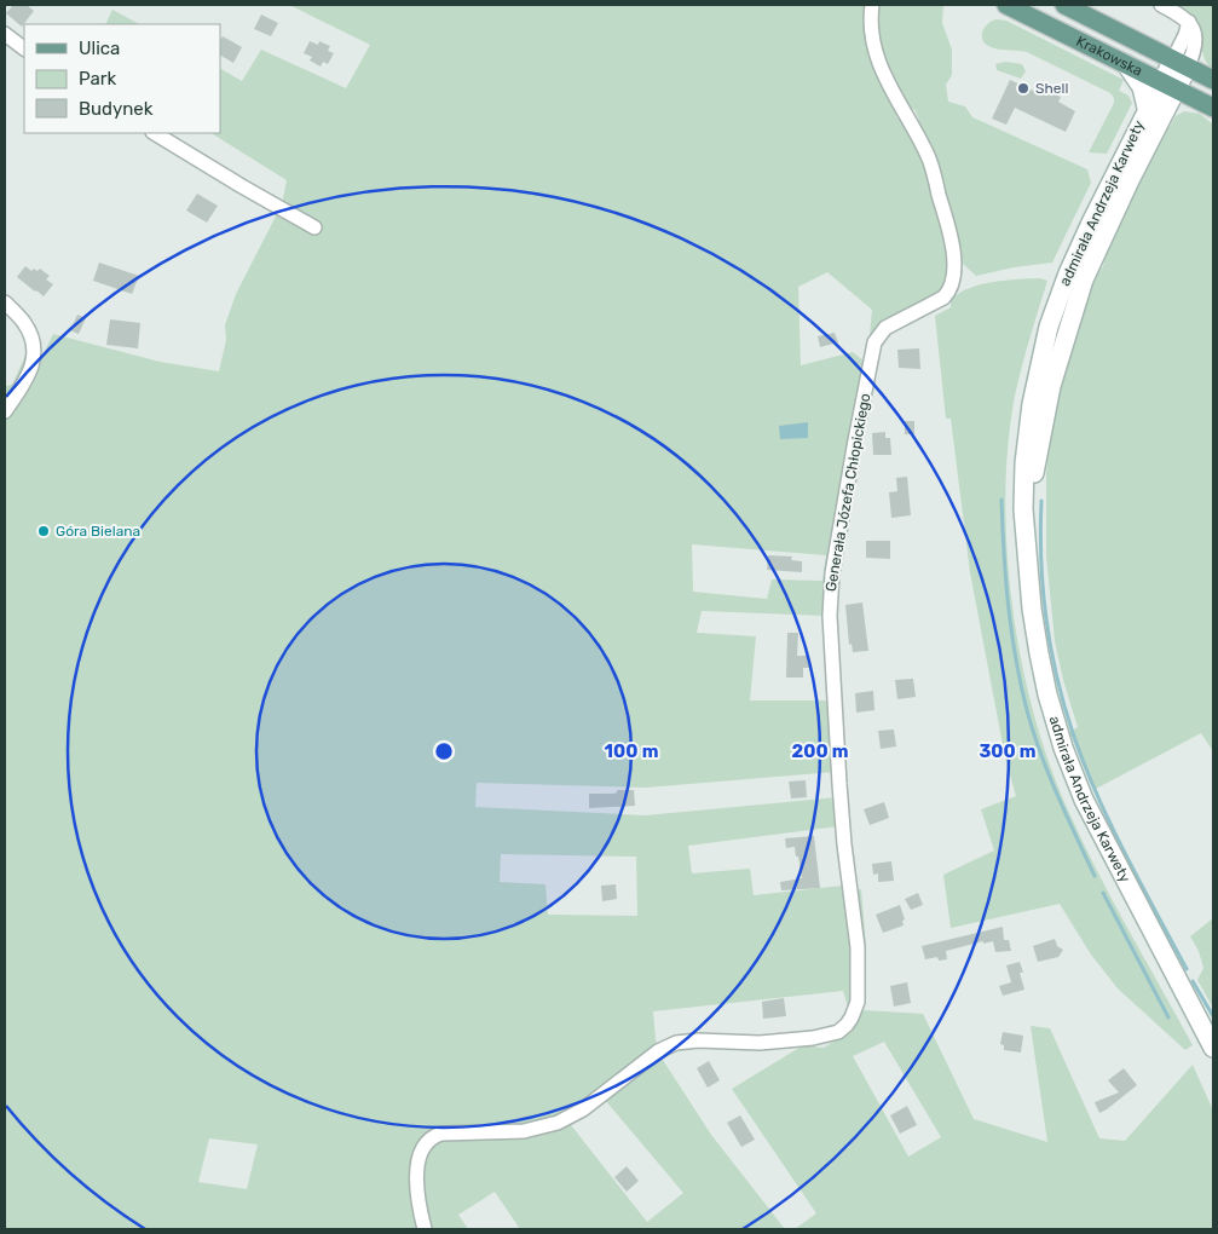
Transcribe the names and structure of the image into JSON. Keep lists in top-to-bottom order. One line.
{"streets":{"main road":["Krakowska","admirała Andrzeja Karwety"],"street":["Generała Józefa Chłopickiego"]},"crossings":[["Krakowska","admirała Andrzeja Karwety"]],"places":["Shell","Góra Bielana"],"legend":["Ulica","Park","Budynek"],"rings":["100 m","200 m","300 m"]}
